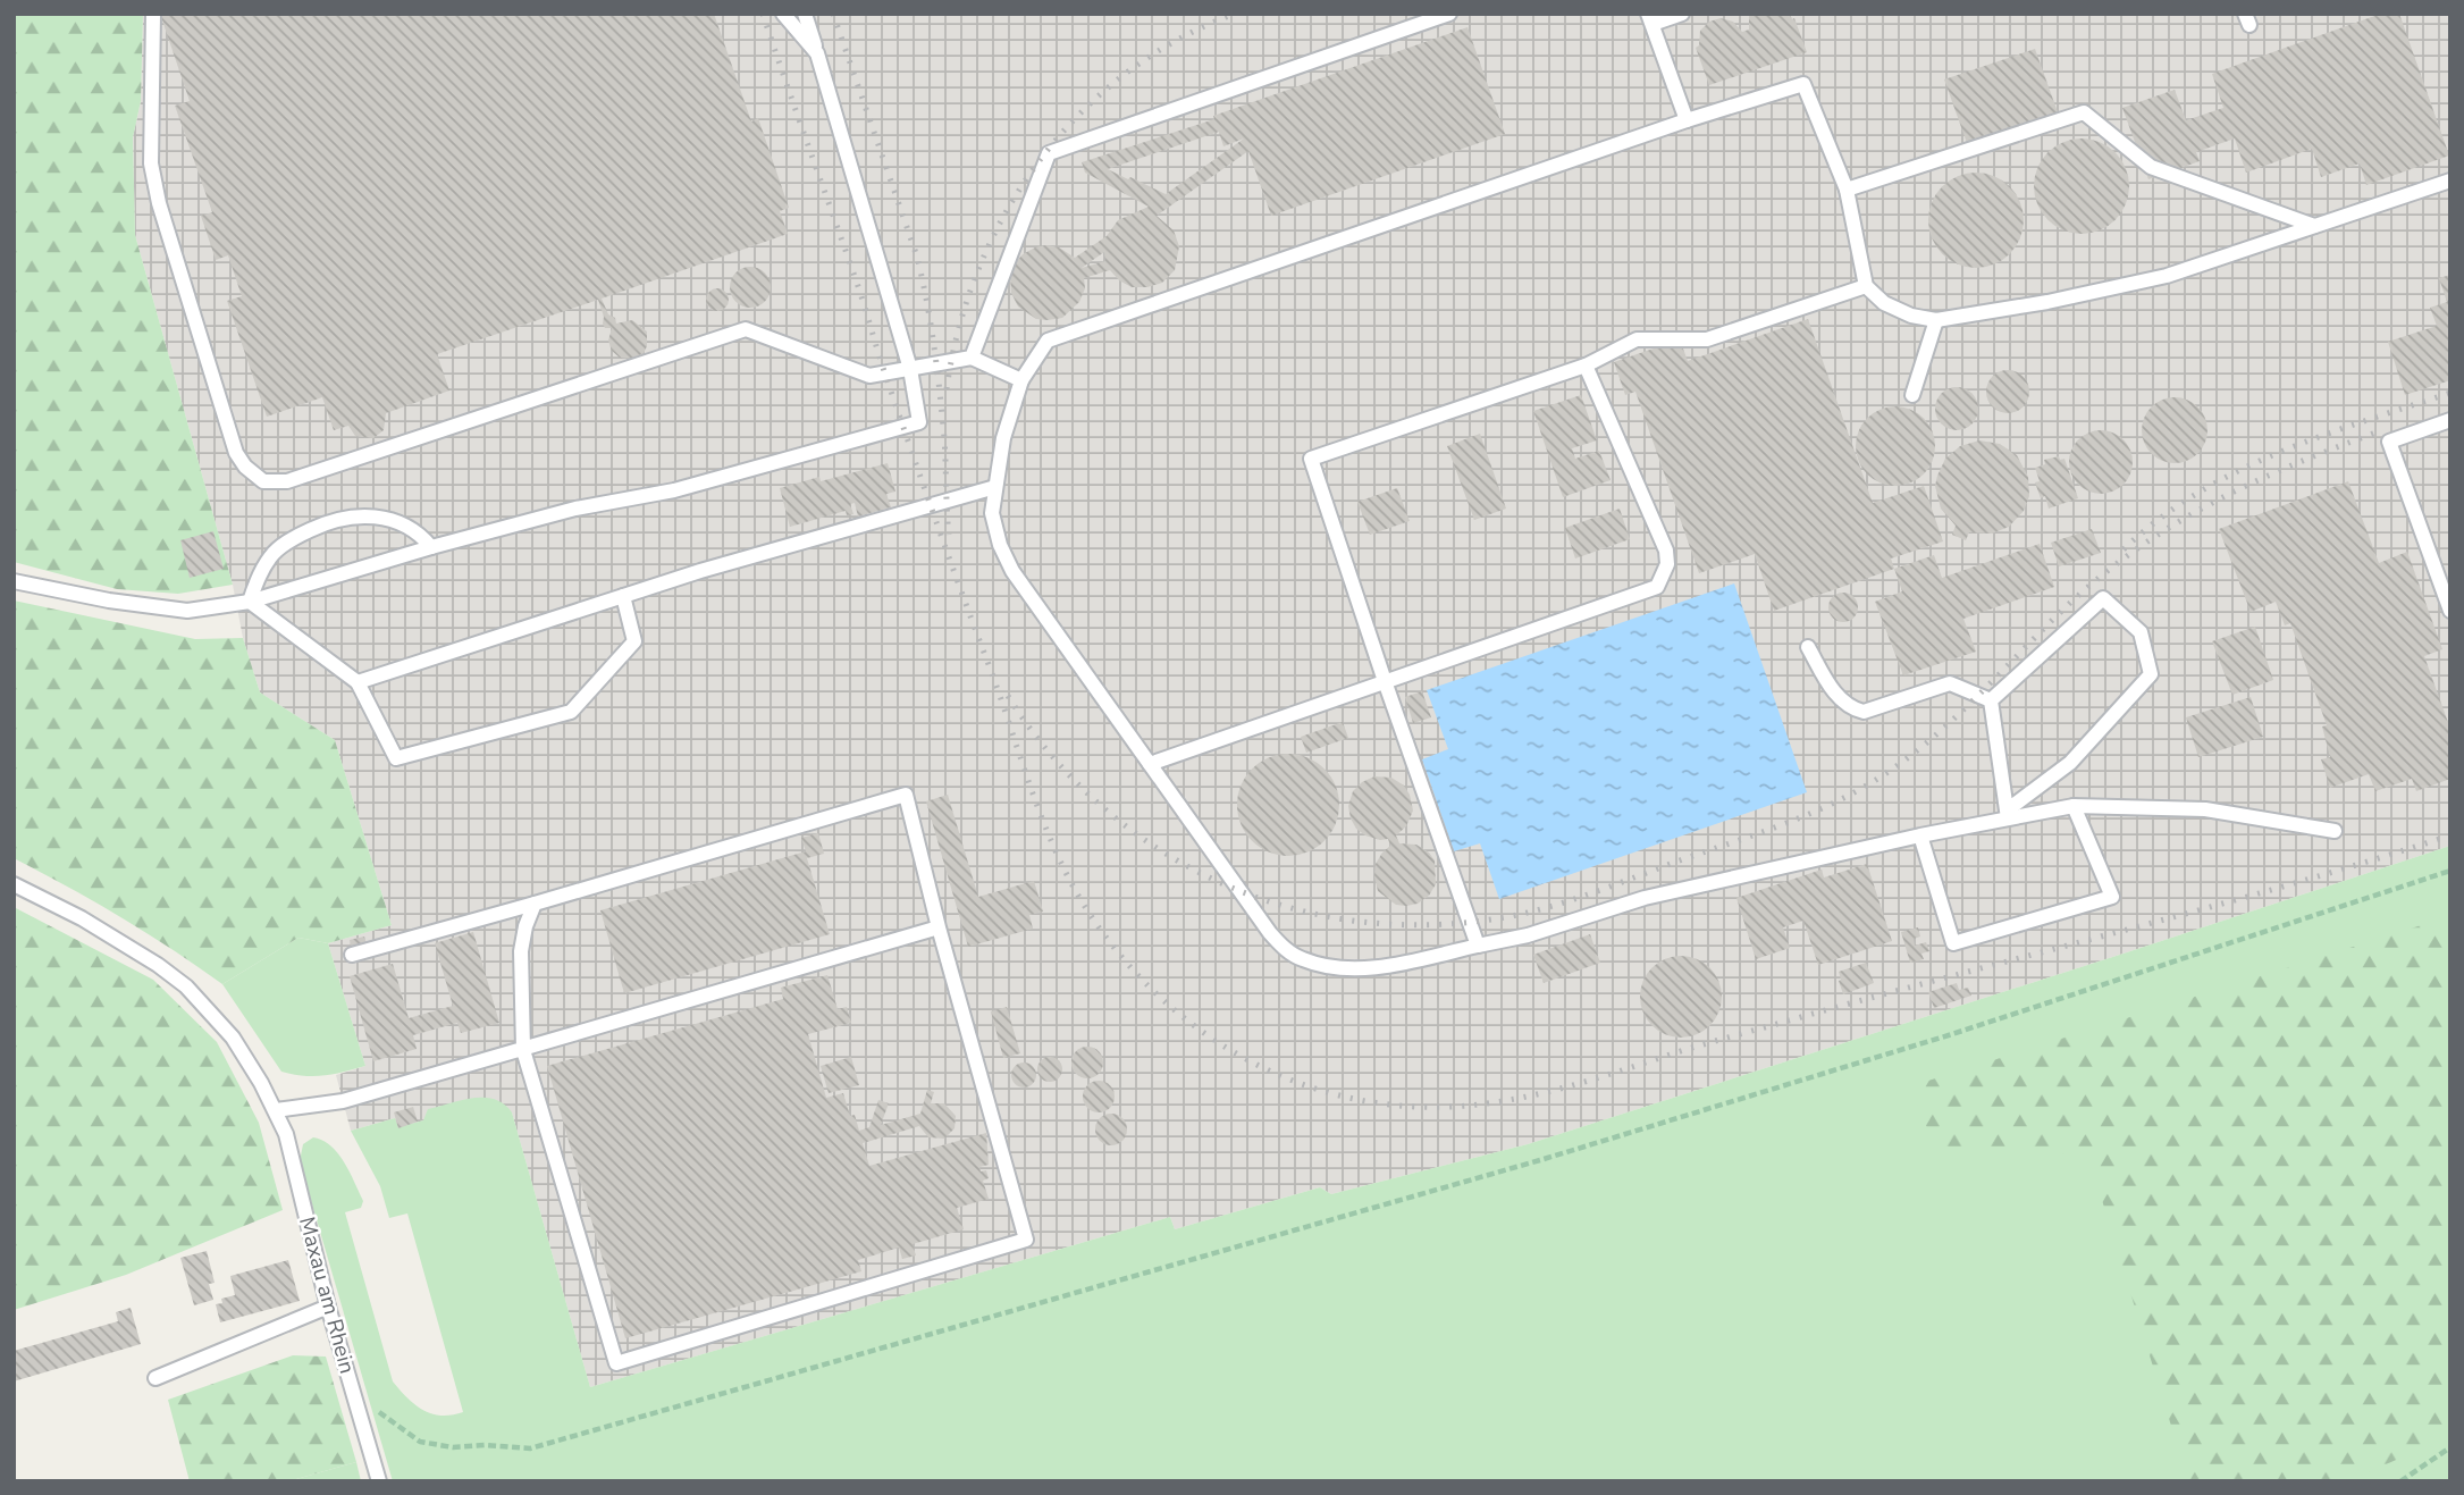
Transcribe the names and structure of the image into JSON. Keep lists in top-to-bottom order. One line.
{"streets":{"lane":["Maxau am Rhein"]}}
